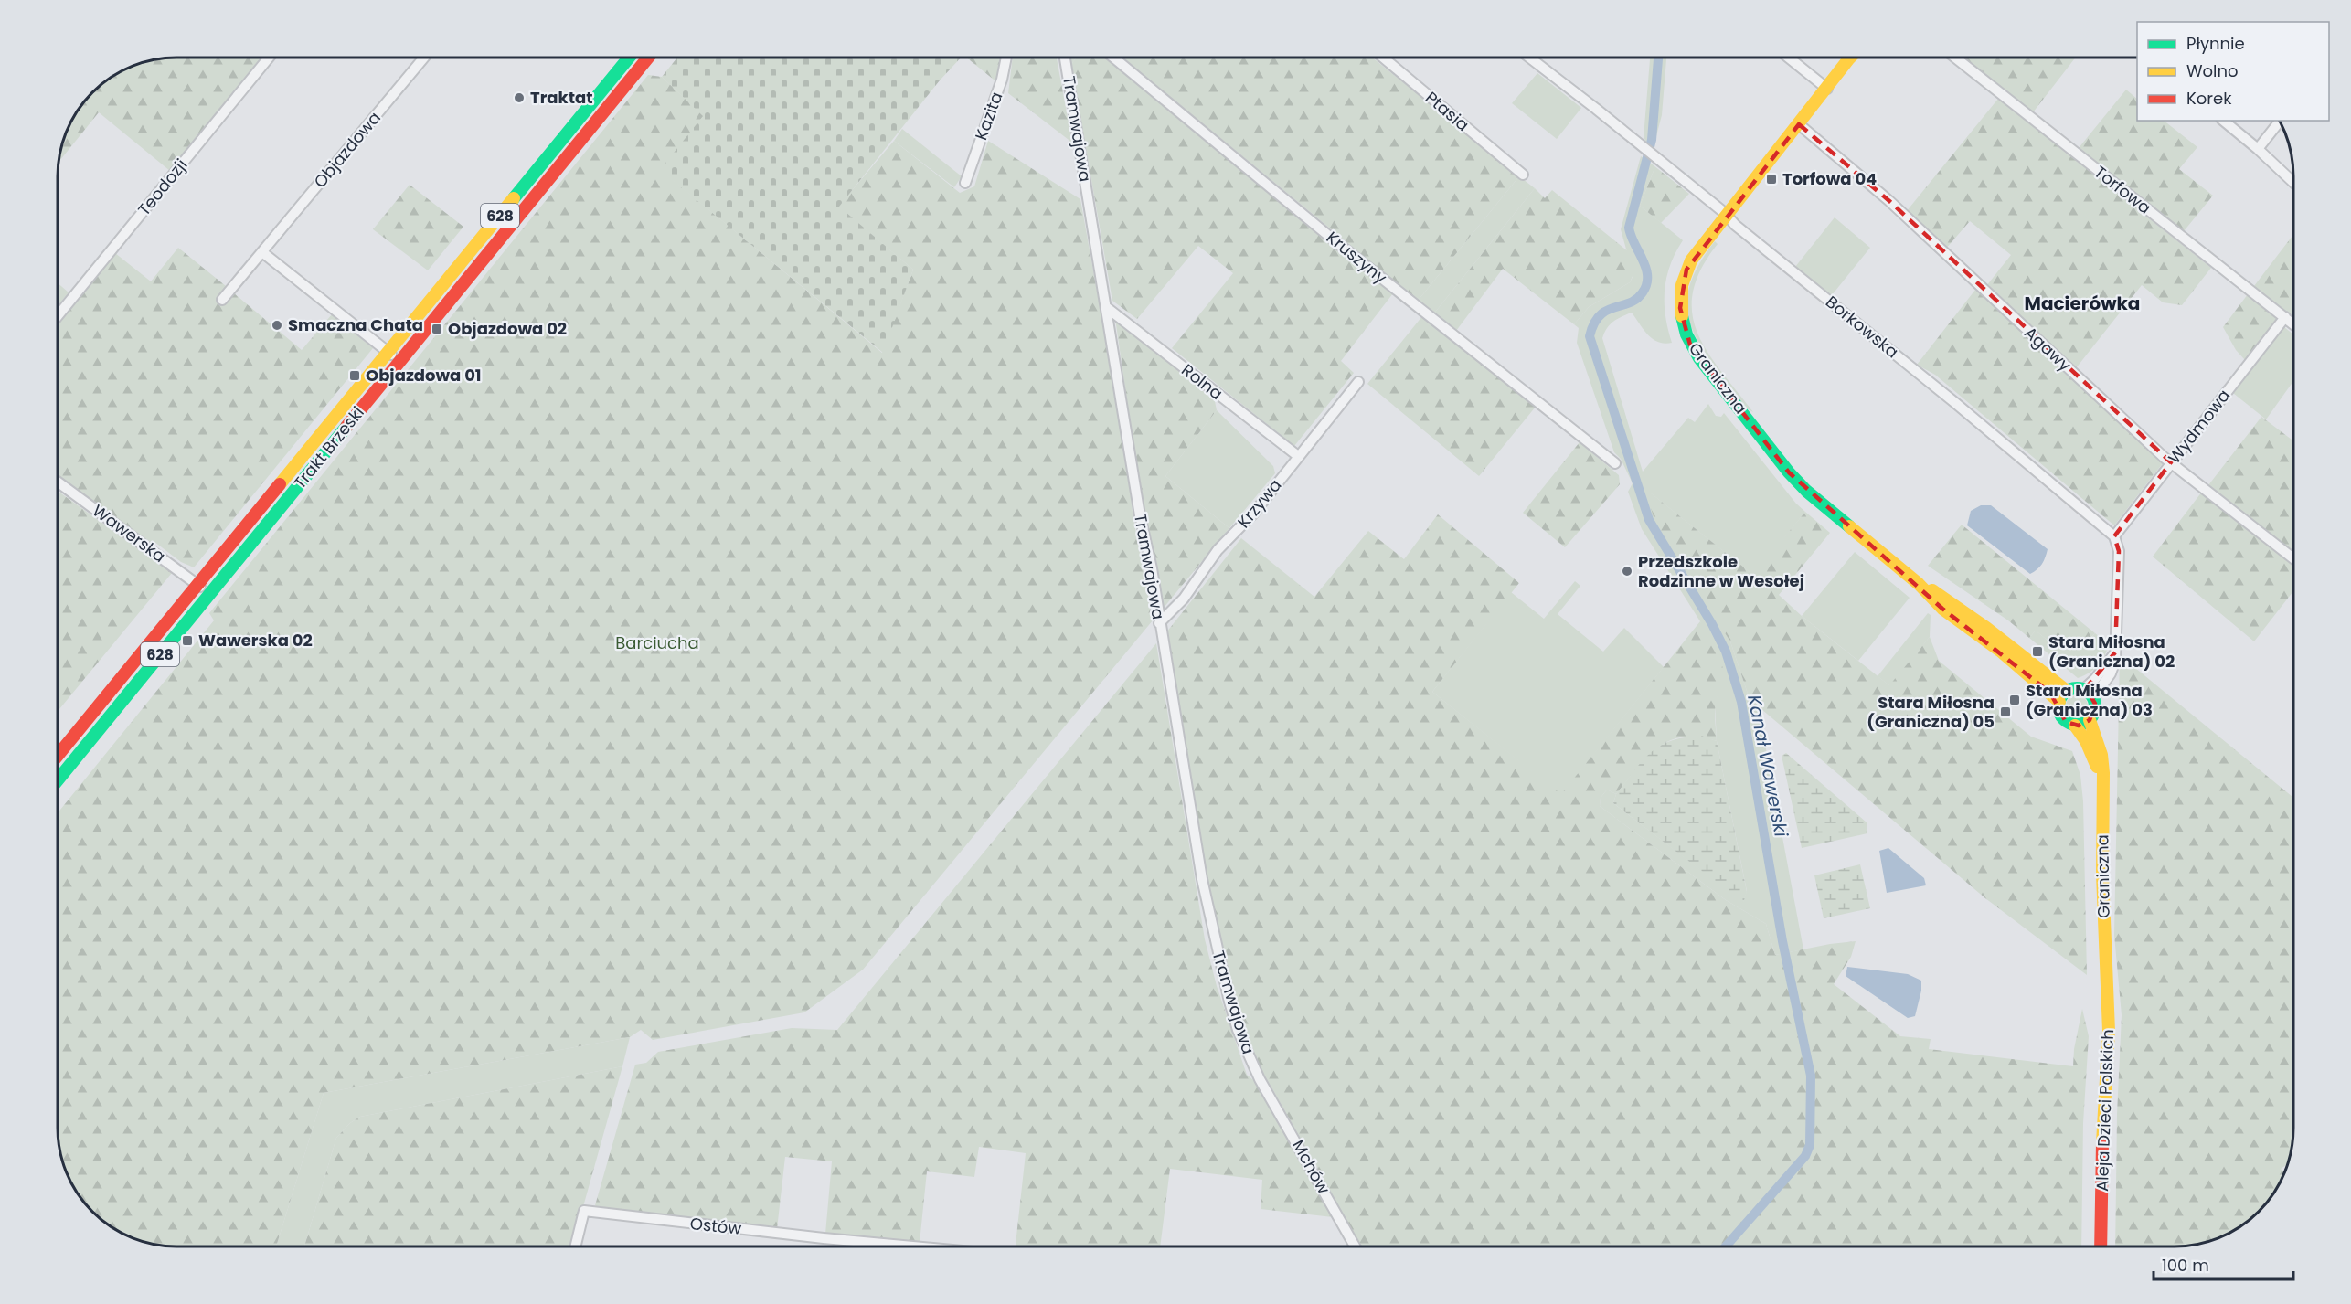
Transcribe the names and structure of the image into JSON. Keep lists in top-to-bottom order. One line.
{"streets":{"main road":["628","Graniczna","Trakt Brzeski","Aleja Dzieci Polskich"],"street":["Ptasia","Kazita","Tramwajowa","Objazdowa","Teodozji","Torfowa","Kruszyny","Borkowska","Agawy","Rolna","Wydmowa","Krzywa","Wawerska","Mchów","Ostów"]},"crossings":[["Tramwajowa","Rolna"],["Tramwajowa","Krzywa"],["Tramwajowa","Mchów"],["Torfowa","Wydmowa"],["628","Trakt Brzeski"],["628","Wawerska"],["Borkowska","Graniczna"],["Borkowska","Wydmowa"],["Agawy","Graniczna"],["Agawy","Wydmowa"],["Graniczna","Aleja Dzieci Polskich"],["Rolna","Krzywa"],["Trakt Brzeski","Wawerska"]],"districts":["Macierówka"],"water":["Kanał Wawerski"],"parks":["Barciucha"],"places":{"other":["Traktat","Smaczna Chata","Przedszkole Rodzinne w Wesołej"],"transit":["Torfowa 04","Objazdowa 02","Objazdowa 01","Wawerska 02","Stara Miłosna (Graniczna) 02","Stara Miłosna (Graniczna) 03","Stara Miłosna (Graniczna) 05"]},"legend":["Płynnie","Wolno","Korek"],"scale_bar":"100 m"}
